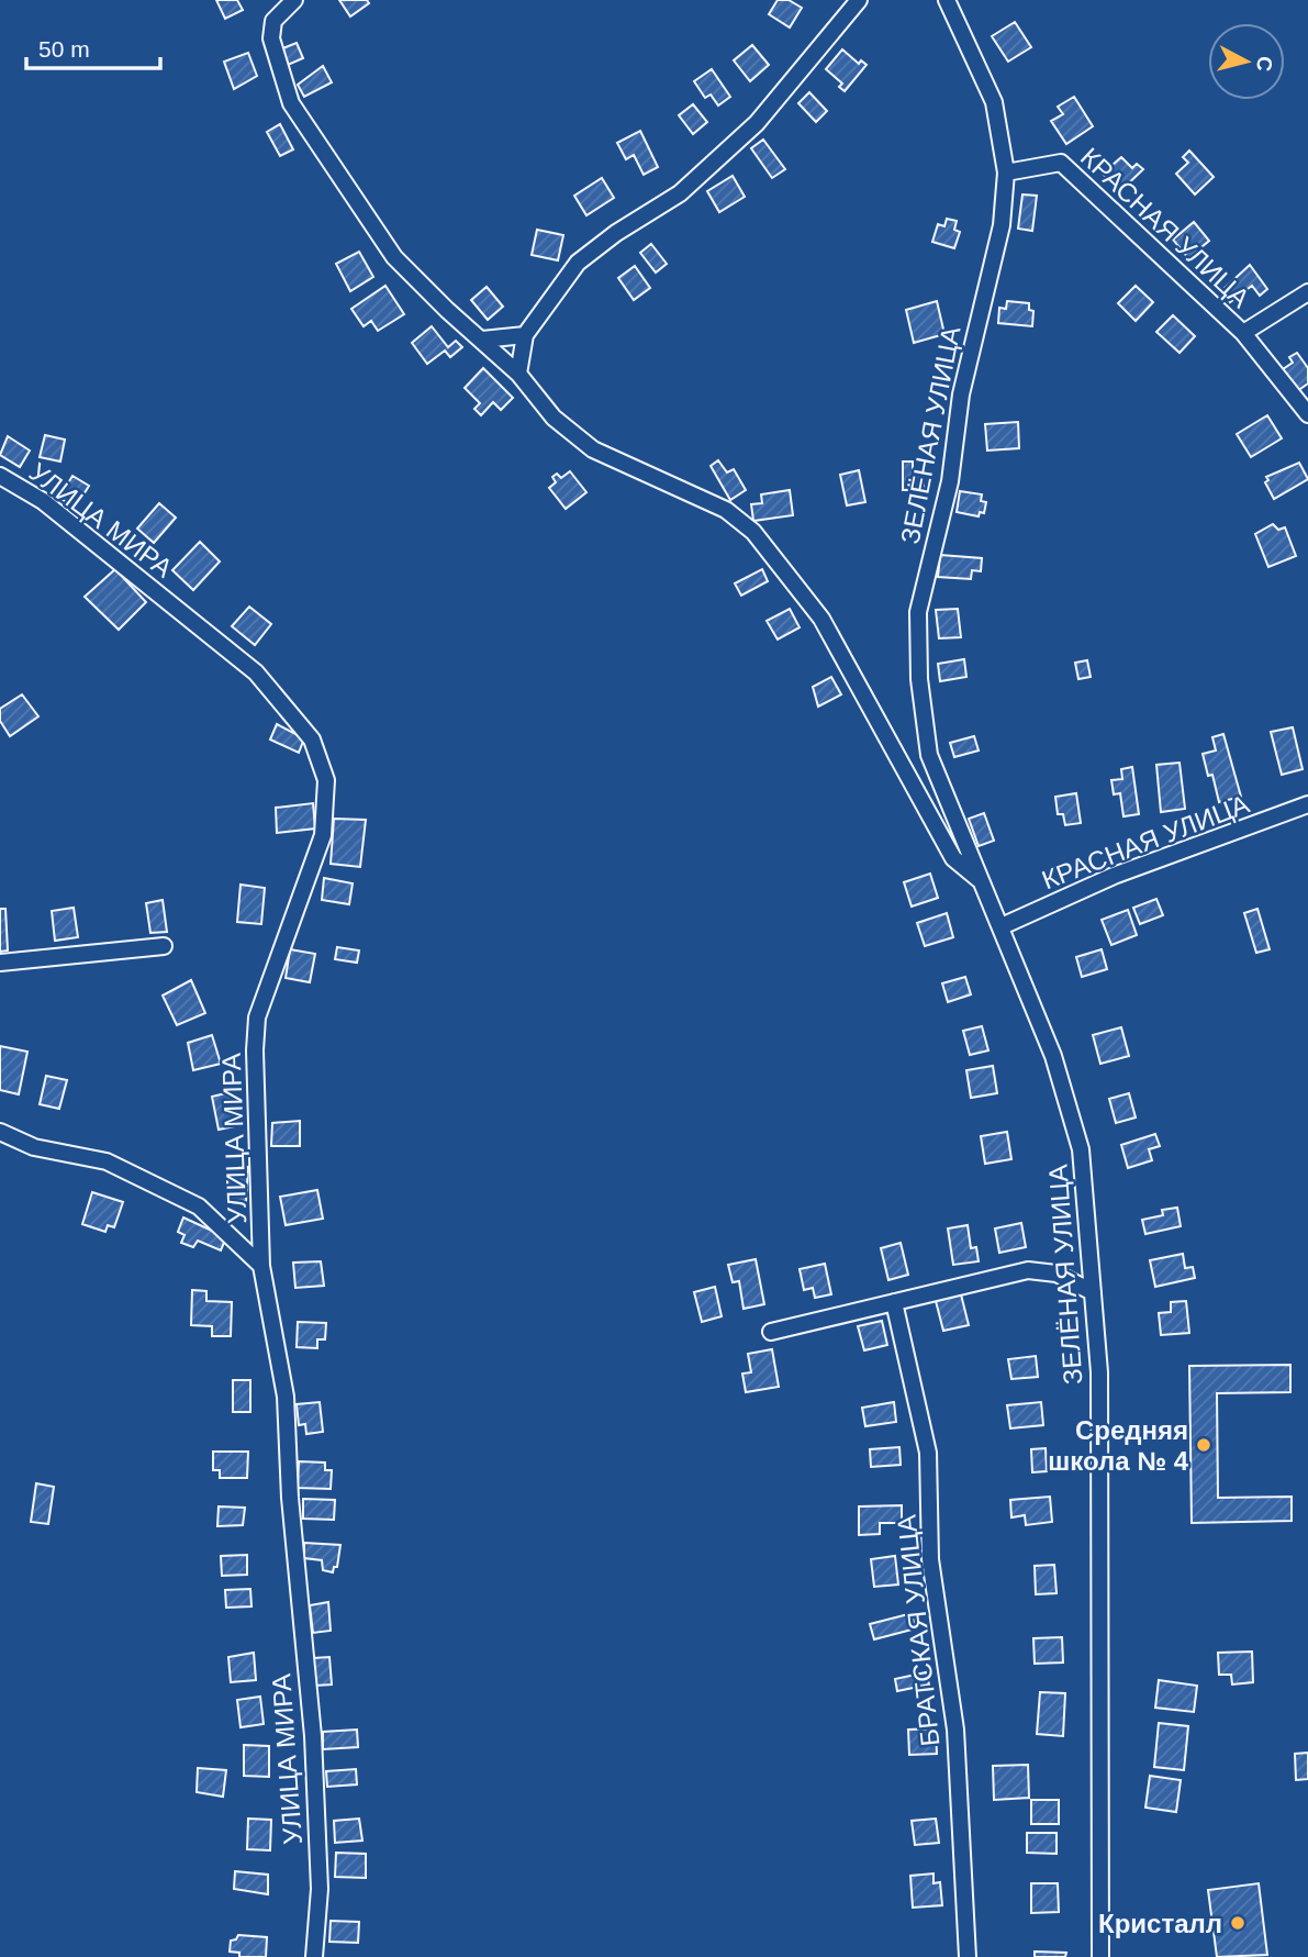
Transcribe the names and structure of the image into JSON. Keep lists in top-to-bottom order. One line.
{"streets":{"street":["КРАСНАЯ УЛИЦА","ЗЕЛЁНАЯ УЛИЦА","УЛИЦА МИРА","БРАТСКАЯ УЛИЦА"]},"crossings":[["КРАСНАЯ УЛИЦА","ЗЕЛЁНАЯ УЛИЦА"]],"places":["Средняя школа № 4","Кристалл"],"scale_bar":"50 m","north":"right"}
